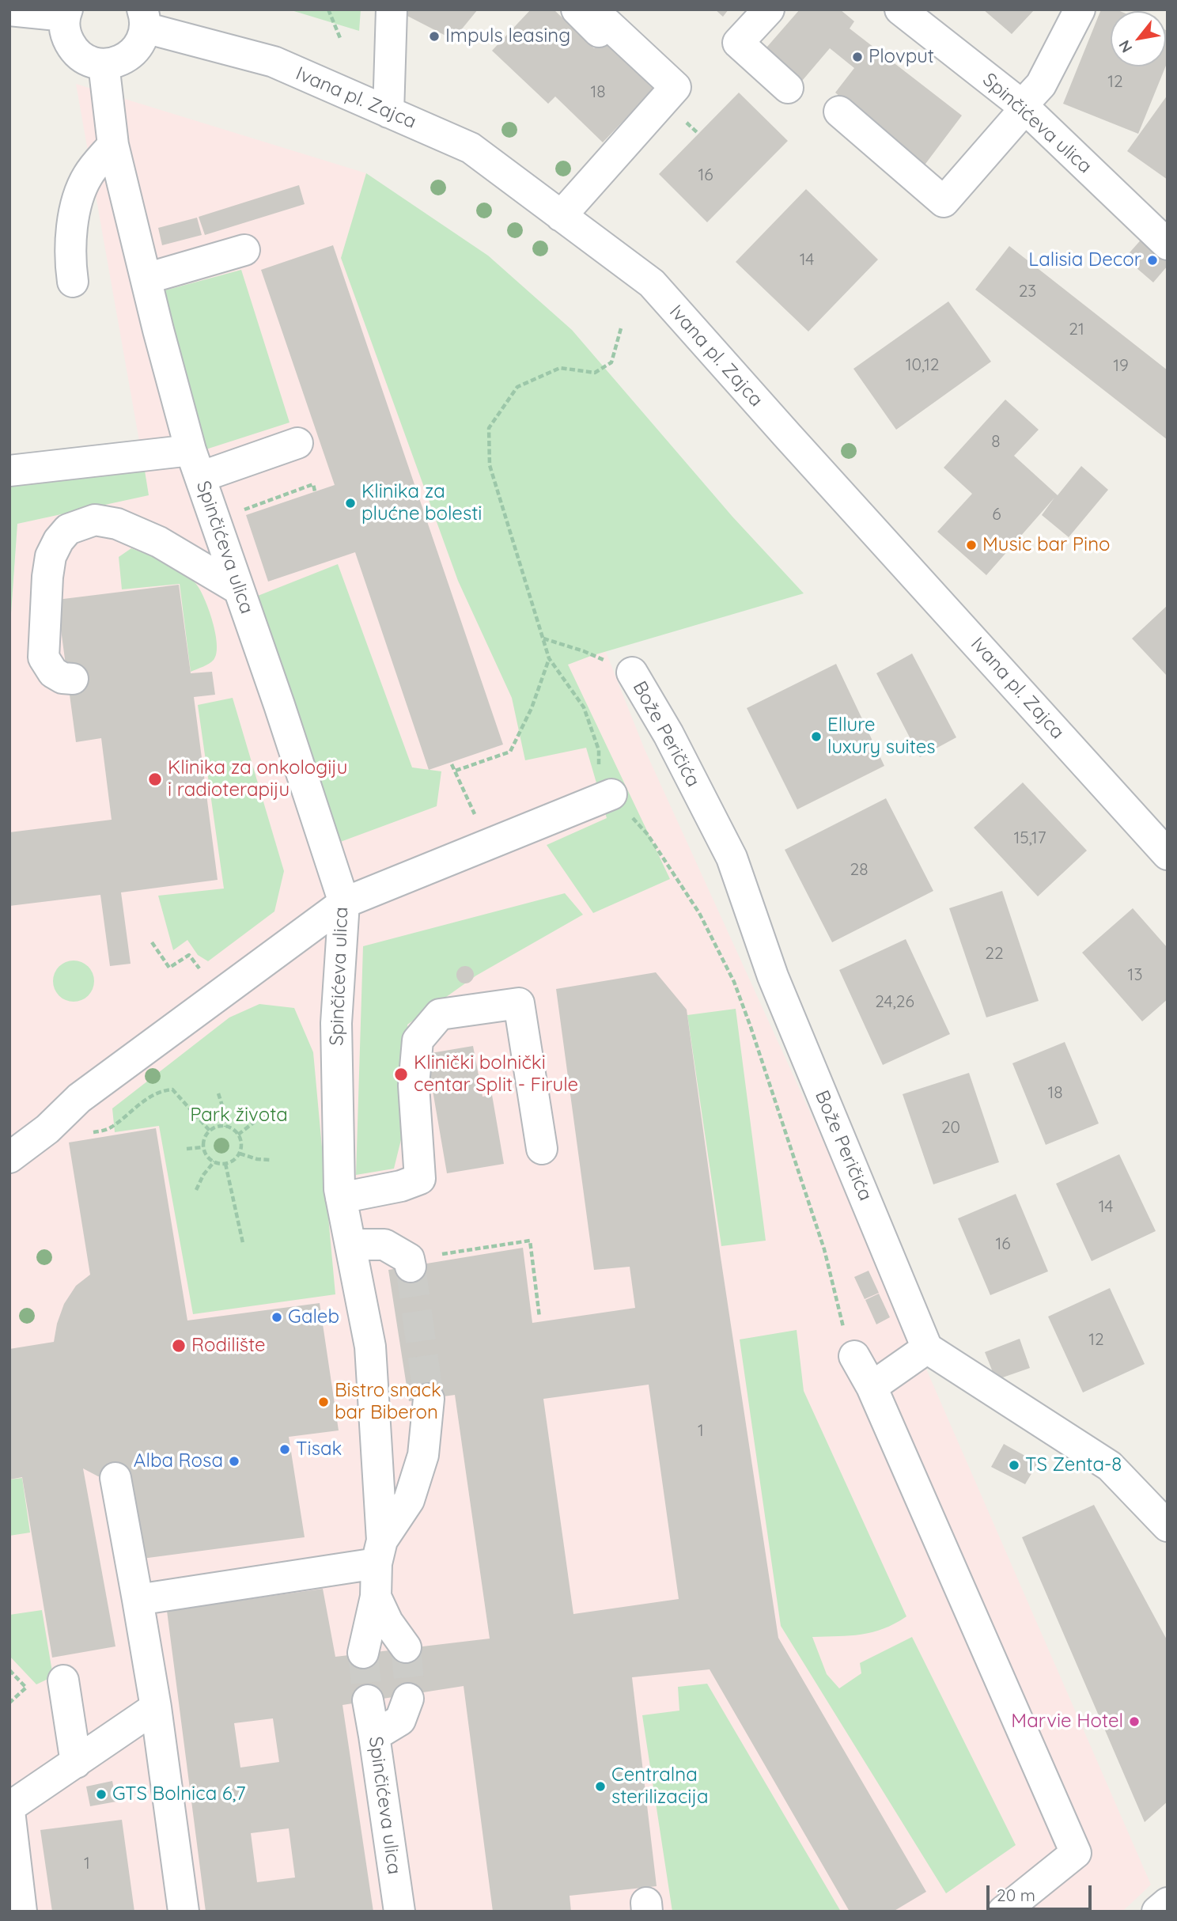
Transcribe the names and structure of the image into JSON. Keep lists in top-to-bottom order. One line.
{"streets":{"street":["Ivana pl. Zajca","Spinčićeva ulica","Bože Peričića"]},"parks":["Park života"],"places":["Impuls leasing","Plovput","Lalisia Decor","Klinika za plućne bolesti","Music bar Pino","Ellure luxury suites","Klinika za onkologiju i radioterapiju","Klinički bolnički centar Split - Firule","Galeb","Rodilište","Bistro snack bar Biberon","Tisak","Alba Rosa","TS Zenta-8","Marvie Hotel","Centralna sterilizacija","GTS Bolnica 6,7"],"house_numbers":["12","18","16","14","23","21","10,12","19","8","6","15,17","28","22","13","24,26","18","20","14","16","12","1","1"],"scale_bar":"20 m","north":"bottom left"}
